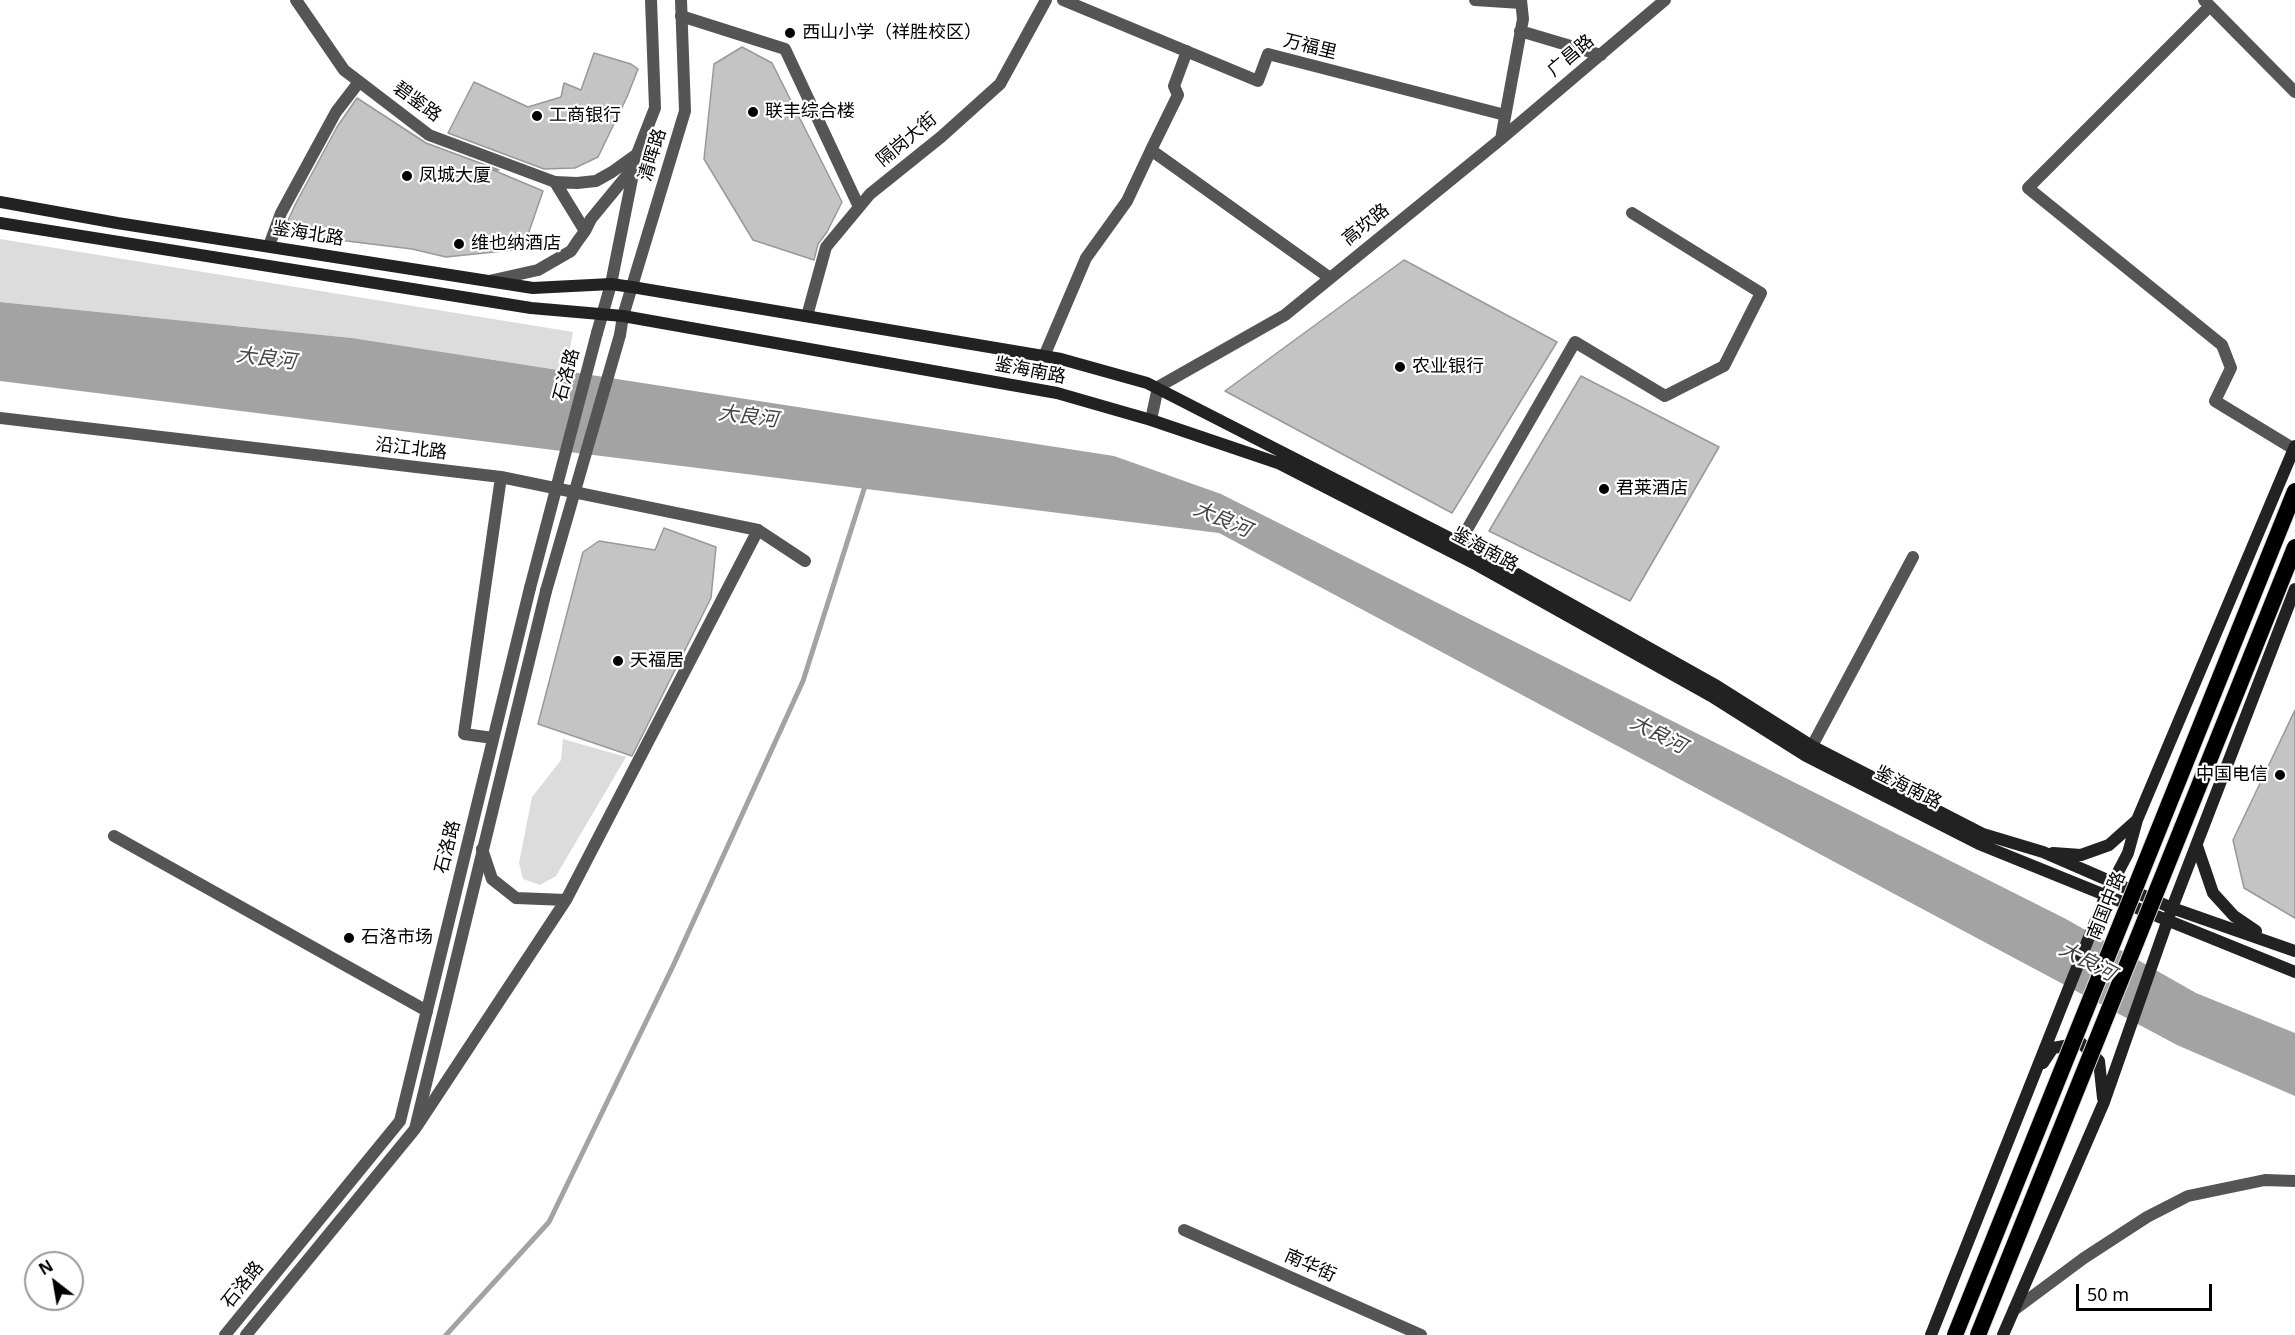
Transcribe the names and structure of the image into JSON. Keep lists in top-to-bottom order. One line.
{"streets":{"highway":["南国中路"],"main road":["鉴海北路","鉴海南路"],"street":["万福里","广昌路","碧鉴路","隔岗大街","清晖路","高坎路","石洛路","沿江北路","南华街"]},"crossings":[["广昌路","高坎路"],["隔岗大街","鉴海南路"],["清晖路","鉴海北路"],["清晖路","鉴海南路"],["清晖路","石洛路"],["高坎路","鉴海南路"],["鉴海北路","鉴海南路"],["鉴海南路","石洛路"],["鉴海南路","南国中路"]],"water":["大良河"],"places":["西山小学（祥胜校区）","联丰综合楼","工商银行","凤城大厦","维也纳酒店","农业银行","君莱酒店","天福居","中国电信","石洛市场"],"scale_bar":"50 m","north":"top left"}
